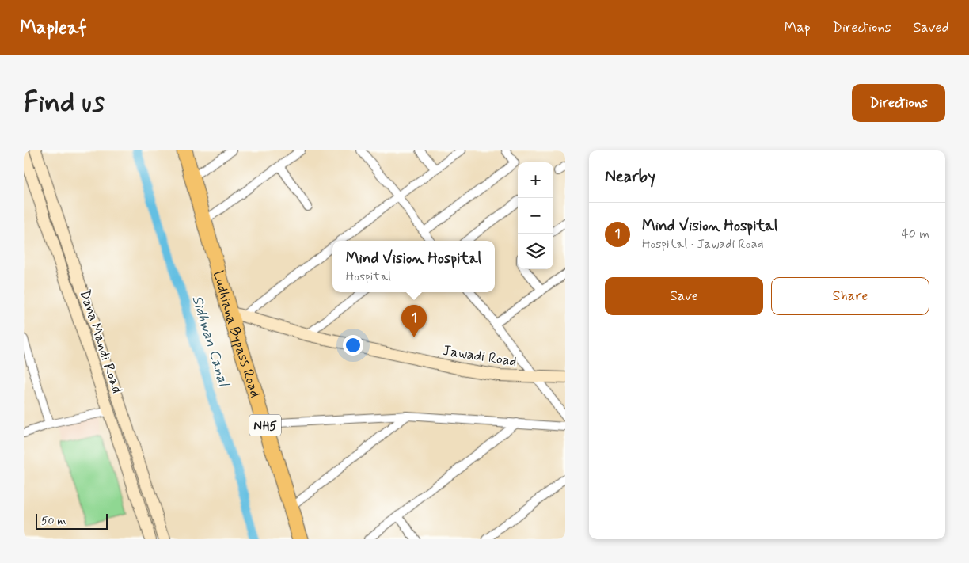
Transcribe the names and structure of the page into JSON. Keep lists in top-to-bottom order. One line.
{"streets":{"highway":["Ludhiana Bypass Road","NH5"],"street":["Dana Mandi Road","Jawadi Road"]},"crossings":[["Ludhiana Bypass Road","Jawadi Road"]],"water":["Sidhwan Canal"],"scale_bar":"50 m","page":{"header":"Mapleaf","nav":["Map","Directions","Saved"],"buttons":["Directions",["Save","Share"]],"title":"Find us","heading":"Nearby","map_buttons":["+","−"],"list":[{"mark":"1","name":"Mind Vision Hospital","note":"Hospital · Jawadi Road","value":"40 m"}],"popup":["Mind Vision Hospital","Hospital"],"pins":"1","scale":"50 m"}}
